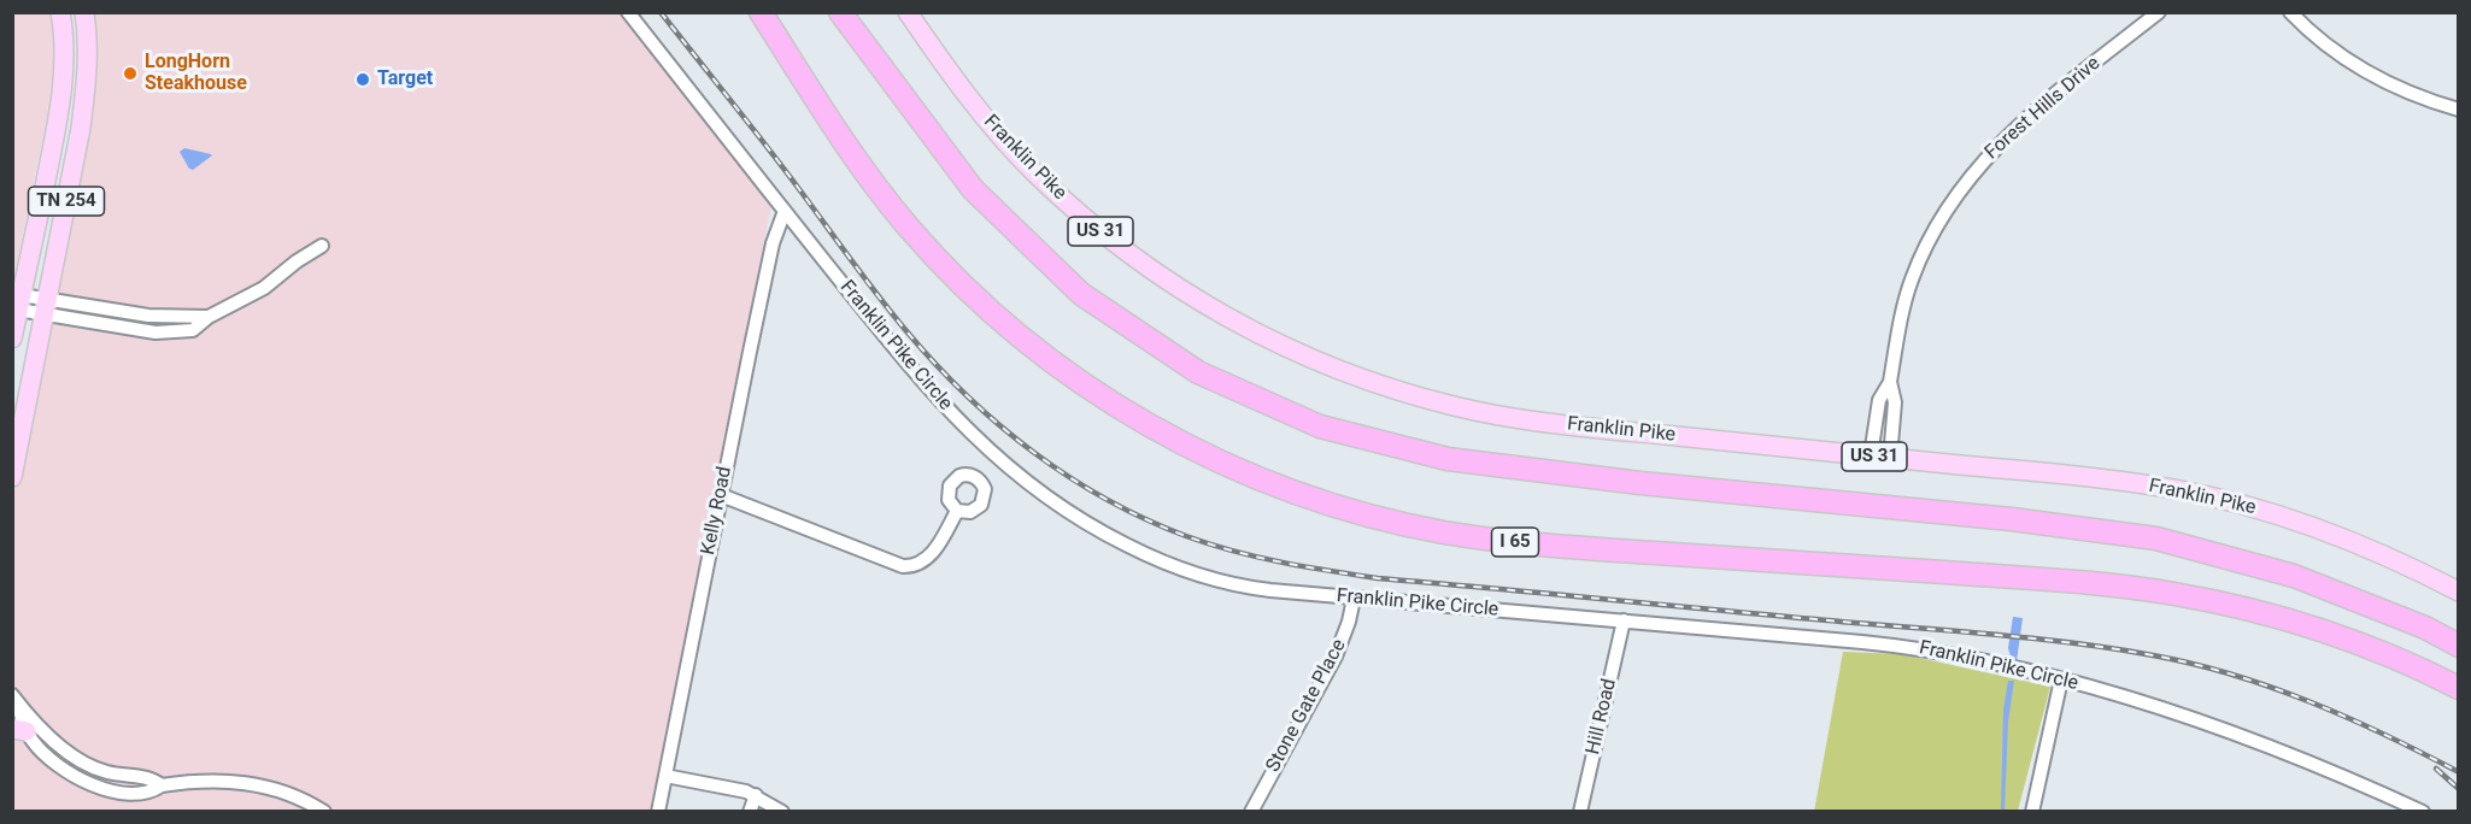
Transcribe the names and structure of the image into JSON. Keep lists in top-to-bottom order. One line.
{"streets":{"highway":["I 65"],"main road":["Franklin Pike","TN 254","US 31"],"street":["Forest Hills Drive","Franklin Pike Circle","Kelly Road","Stone Gate Place","Hill Road"]},"crossings":[["Forest Hills Drive","Franklin Pike"],["Franklin Pike Circle","Kelly Road"],["Franklin Pike Circle","Stone Gate Place"],["Franklin Pike Circle","Hill Road"]],"places":["LongHorn Steakhouse","Target"]}
